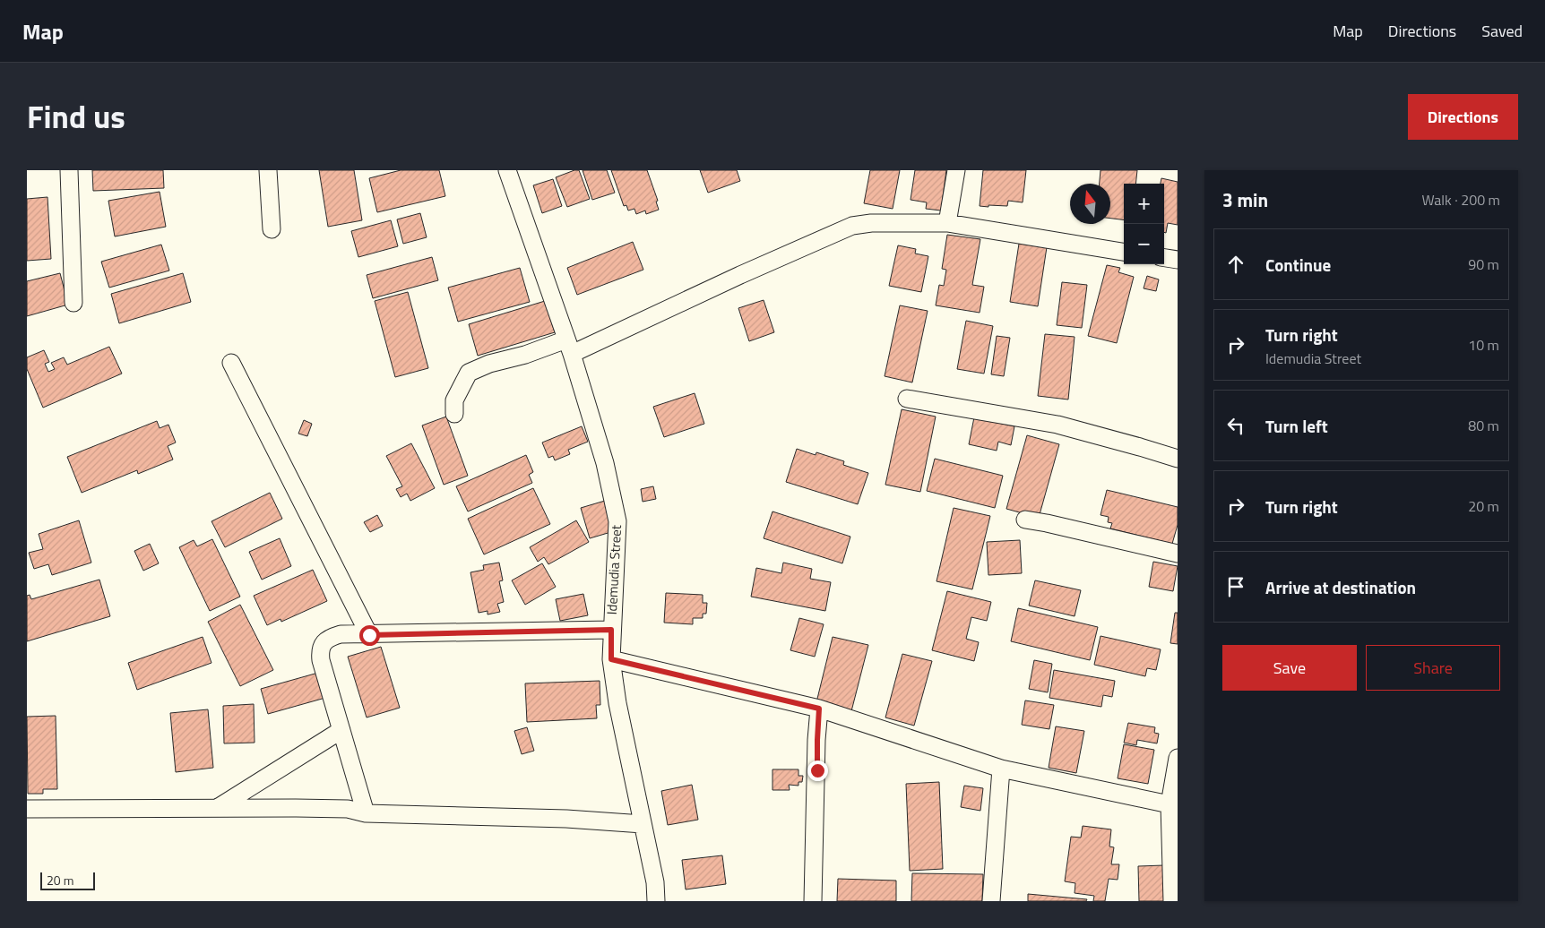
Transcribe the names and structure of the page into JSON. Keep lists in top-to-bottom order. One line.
{"streets":{"street":["Idemudia Street"]},"scale_bar":"20 m","north":"top","page":{"header":"Map","nav":["Map","Directions","Saved"],"title":"Find us","buttons":["Directions",["Save","Share"]],"heading":["3 min","Walk · 200 m"],"map_buttons":["+","−"],"list":[["Continue","90 m"],["Turn right","Idemudia Street","10 m"],["Turn left","80 m"],["Turn right","20 m"],"Arrive at destination"],"scale":"20 m"}}
